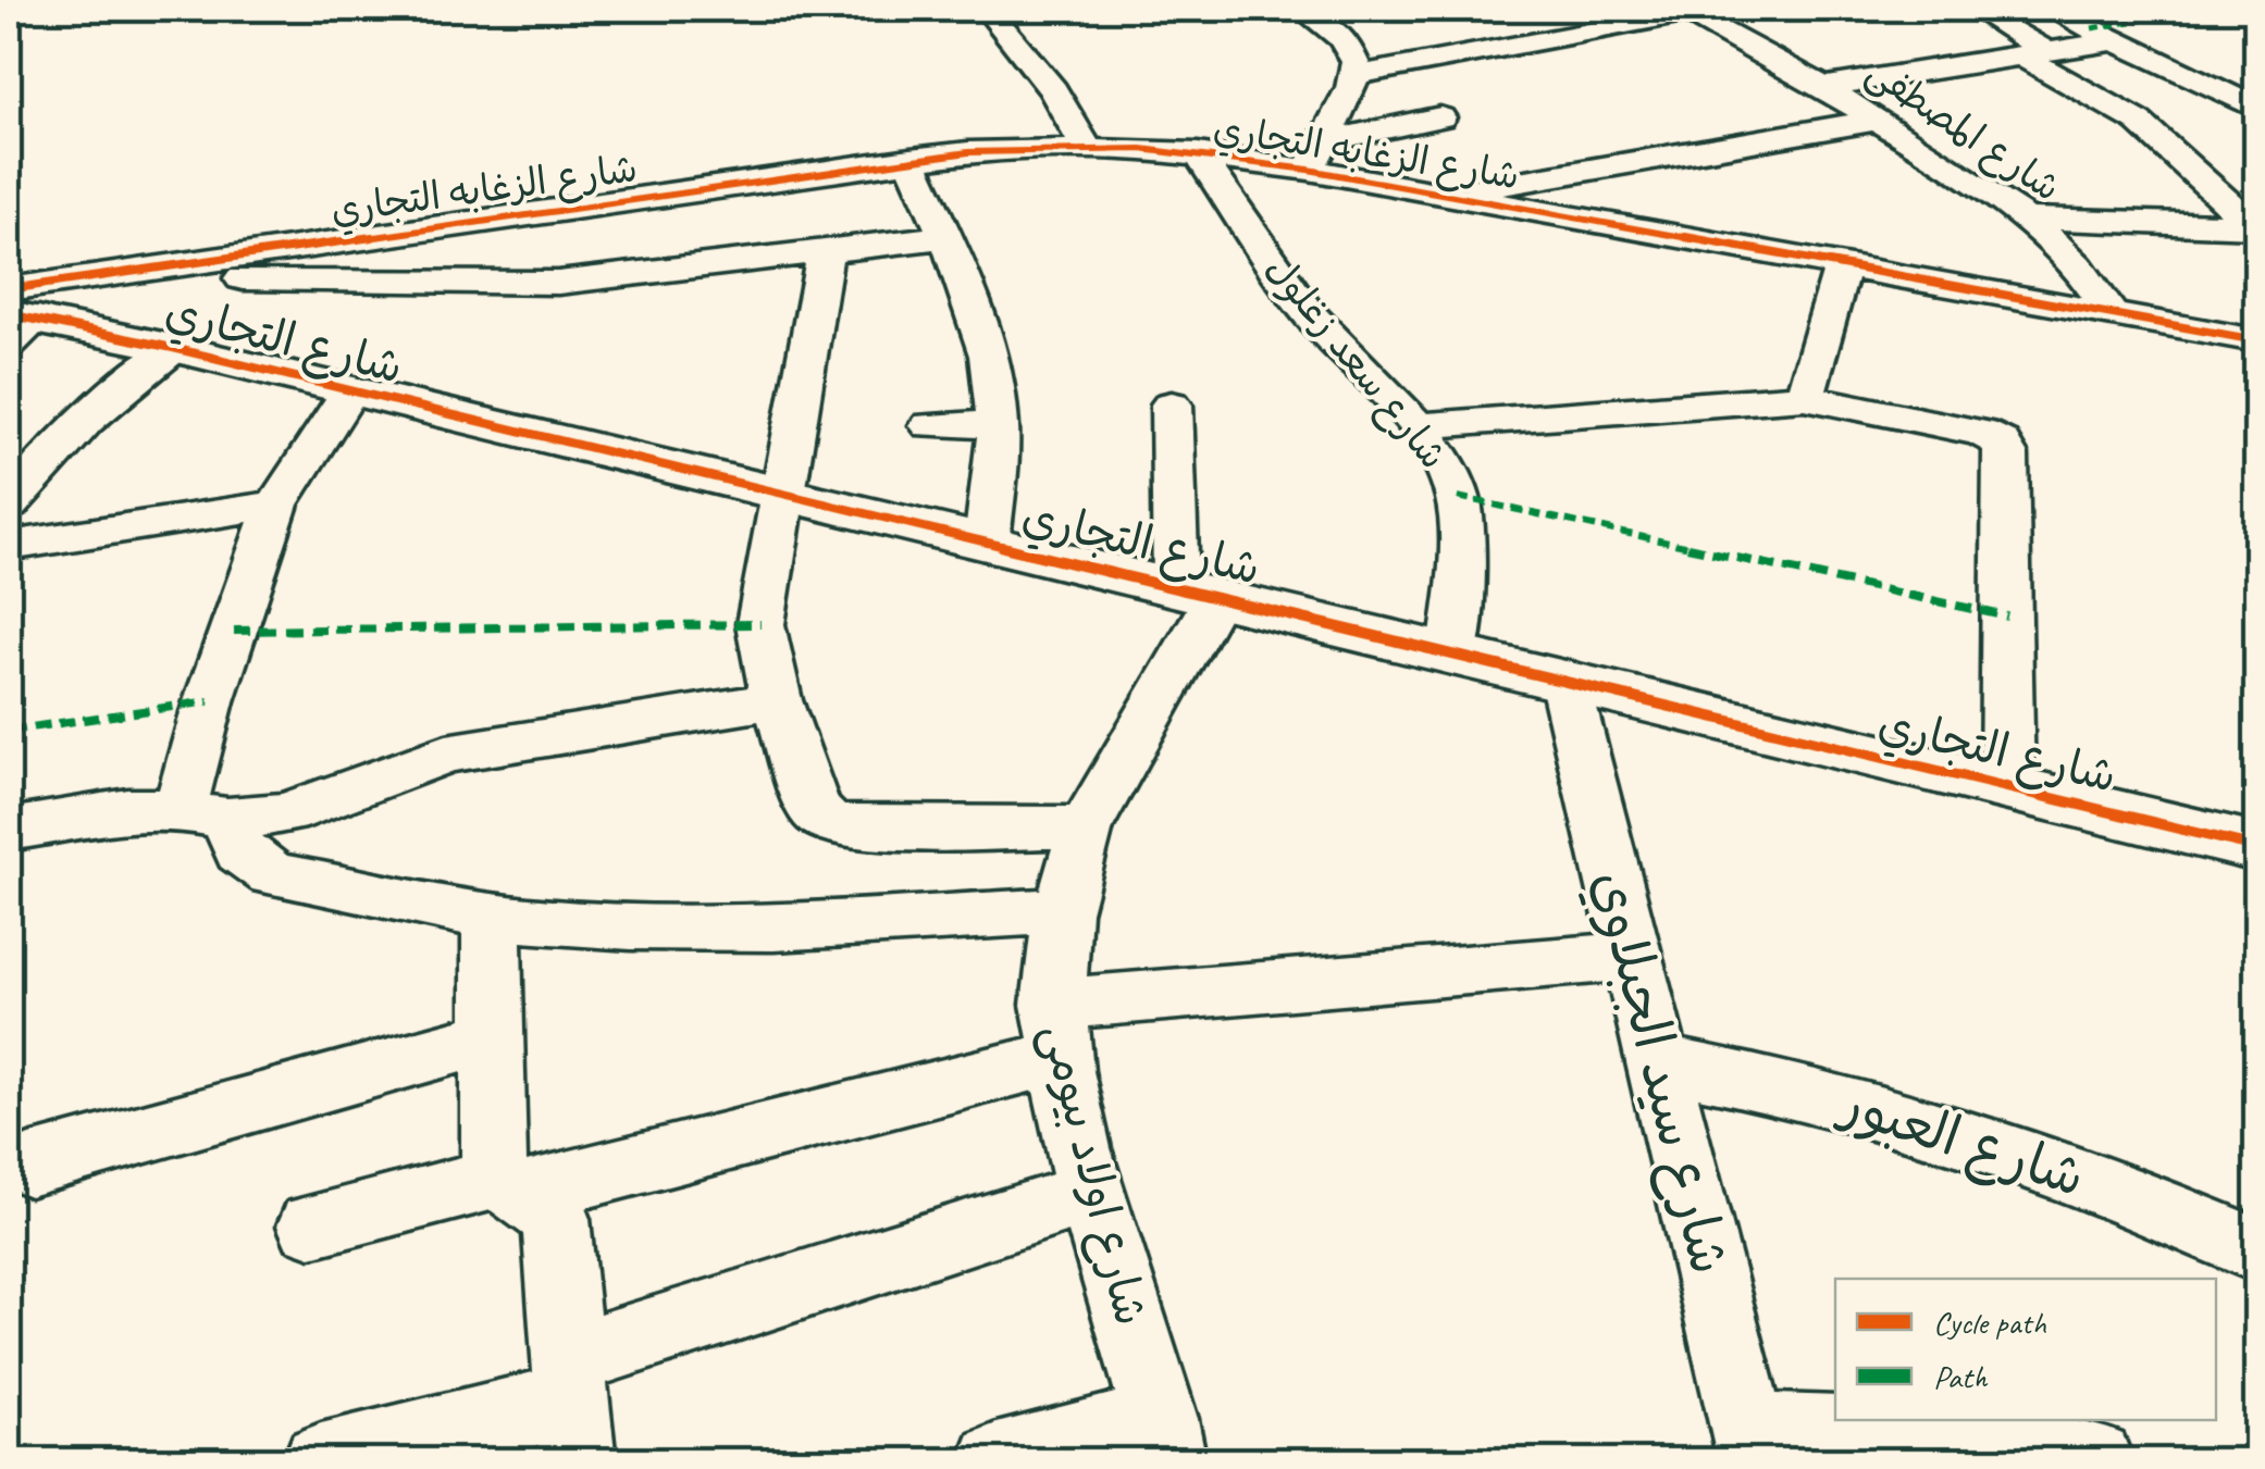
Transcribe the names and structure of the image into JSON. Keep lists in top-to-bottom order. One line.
{"streets":{"street":["شارع المصطفى","شارع الزغابه التجاري","شارع التجاري","شارع سعد زغلول","شارع سيد الجبلاوي","شارع العبور","شارع اولاد بيومى"]},"crossings":[["شارع المصطفى","شارع الزغابه التجاري"],["شارع الزغابه التجاري","شارع التجاري"],["شارع الزغابه التجاري","شارع سعد زغلول"],["شارع التجاري","شارع سعد زغلول"],["شارع التجاري","شارع سيد الجبلاوي"],["شارع التجاري","شارع اولاد بيومى"],["شارع سيد الجبلاوي","شارع العبور"]],"legend":["Cycle path","Path"]}
